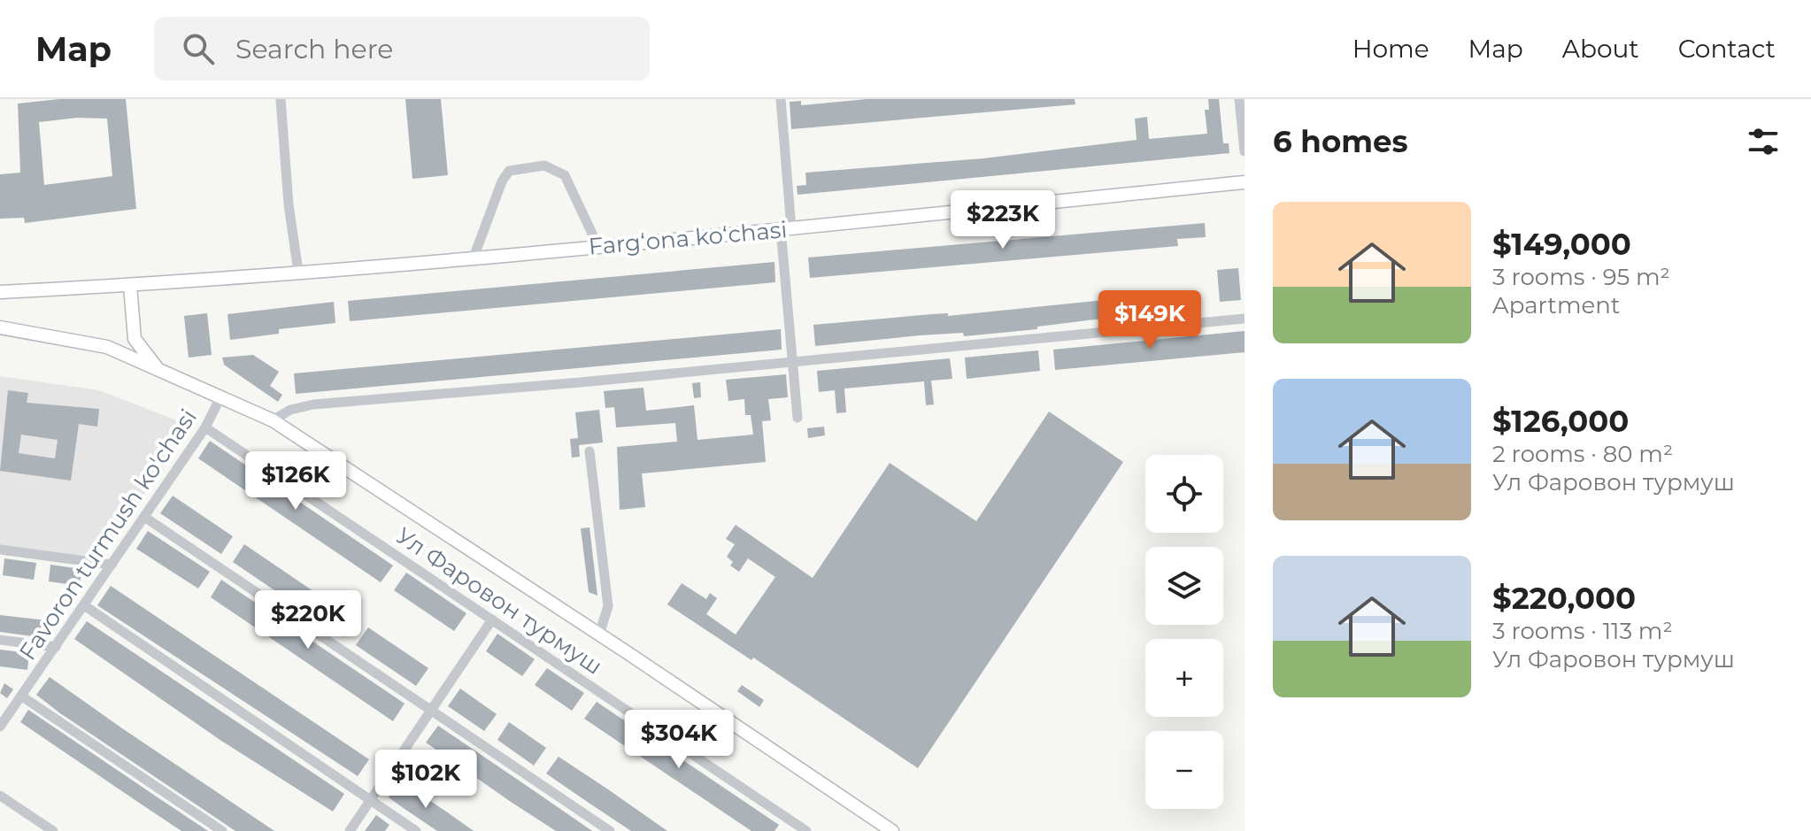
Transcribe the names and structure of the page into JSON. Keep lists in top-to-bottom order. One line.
{"streets":{"street":["Fargʻona koʻchasi","Favoron turmush ko'chasi","Ул Фаровон турмуш"]},"crossings":[["Favoron turmush ko'chasi","Ул Фаровон турмуш"]],"page":{"header":"Map","search":"Search here","nav":["Home","Map","About","Contact"],"heading":"6 homes","list":[{"name":"$149,000","note":"3 rooms · 95 m² · Apartment"},{"name":"$126,000","note":"2 rooms · 80 m² · Ул Фаровон турмуш"},{"name":"$220,000","note":"3 rooms · 113 m² · Ул Фаровон турмуш"}],"price":["$223K","$149K","$126K","$220K","$304K","$102K"],"map_buttons":["+","−"]}}
